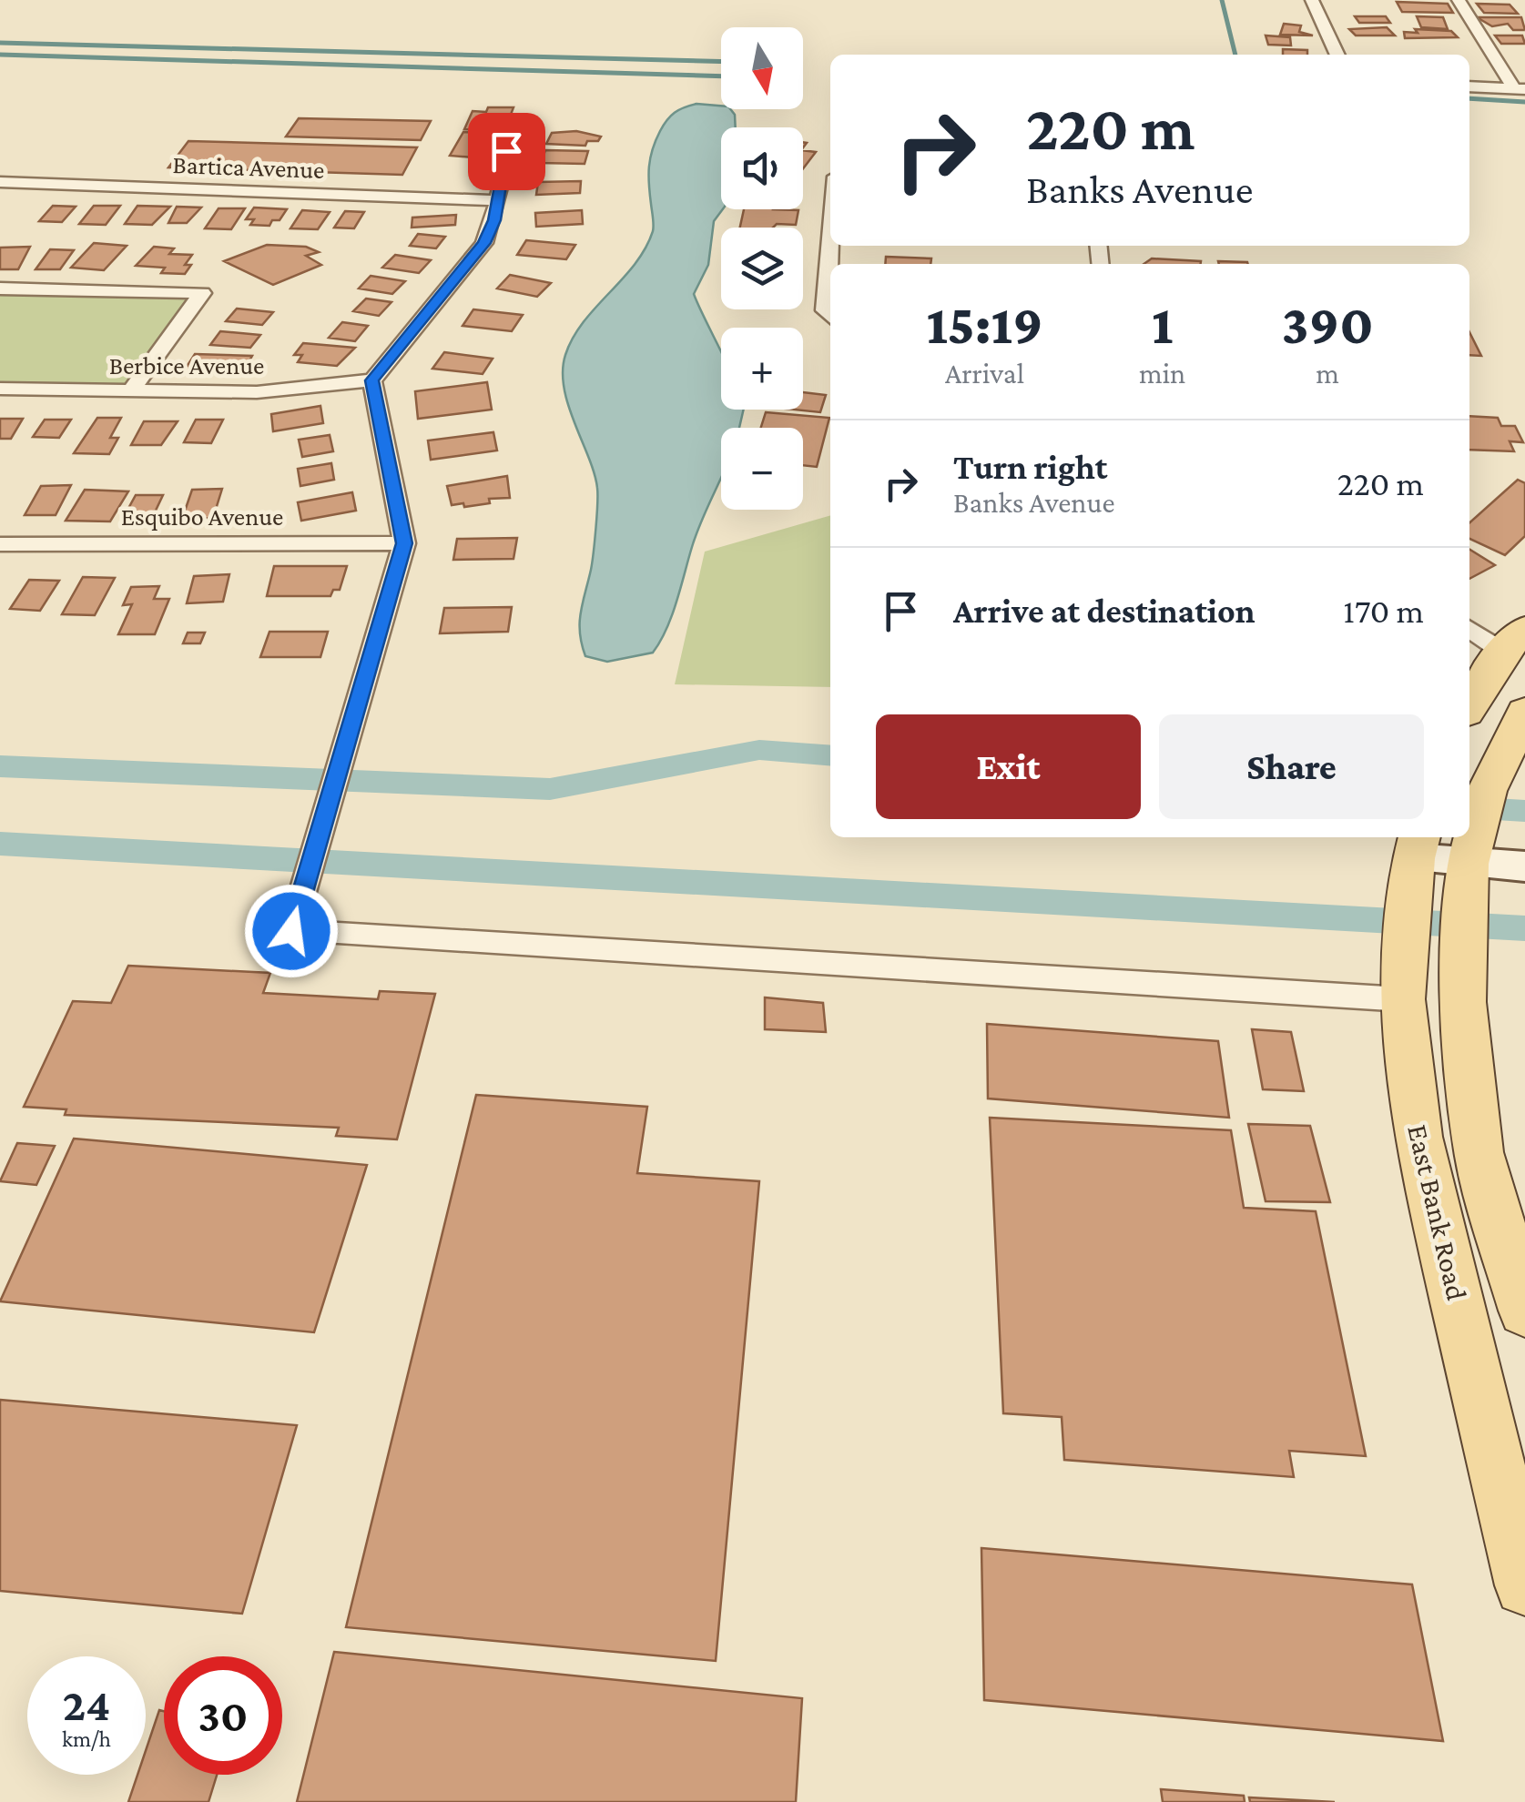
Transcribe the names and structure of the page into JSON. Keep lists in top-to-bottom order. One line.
{"streets":{"main road":["East Bank Road"],"street":["Bartica Avenue","Berbice Avenue","Esquibo Avenue"]},"north":"bottom","page":{"map_buttons":["+","−"],"turn":["220 m","Banks Avenue"],"eta":["15:19","Arrival","1","min","390","m"],"list":[{"name":"Turn right","note":"Banks Avenue","value":"220 m"},{"name":"Arrive at destination","value":"170 m"}],"buttons":["Exit","Share"],"speed":"24 km/h","limit":"30"}}
